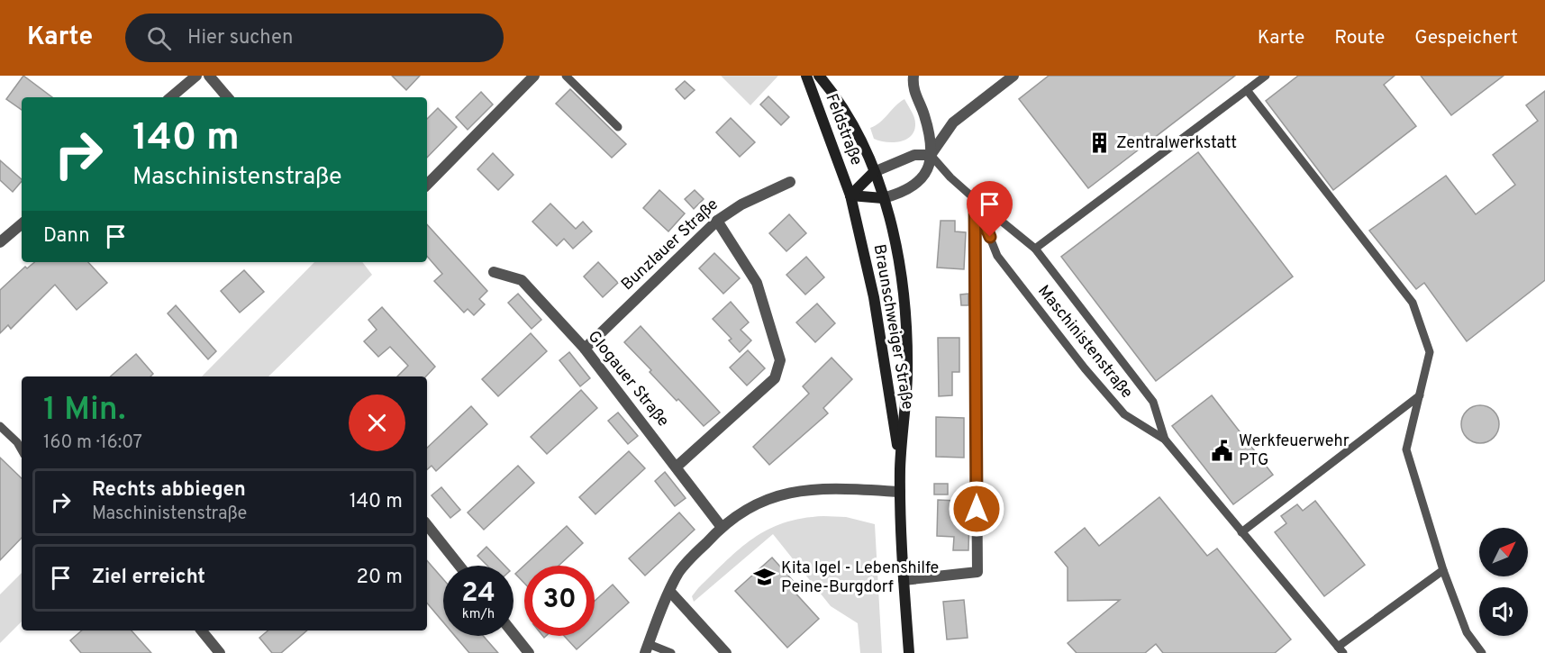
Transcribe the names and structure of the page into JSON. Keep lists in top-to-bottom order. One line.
{"streets":{"street":["Feldstraße","Bunzlauer Straße","Braunschweiger Straße","Glogauer Straße"],"lane":["Maschinistenstraße"]},"crossings":[["Feldstraße","Braunschweiger Straße"],["Bunzlauer Straße","Glogauer Straße"]],"places":{"building":["Zentralwerkstatt"],"public building":["Werkfeuerwehr PTG"],"school or university":["Kita Igel - Lebenshilfe Peine-Burgdorf"]},"north":"top right","page":{"header":"Karte","search":"Hier suchen","nav":["Karte","Route","Gespeichert"],"turn":["140 m","Maschinistenstraße"],"then":"Dann","heading":["1 Min.","160 m · 16:07"],"list":[{"name":"Rechts abbiegen","note":"Maschinistenstraße","value":"140 m"},{"name":"Ziel erreicht","value":"20 m"}],"speed":"24 km/h","limit":"30"}}
